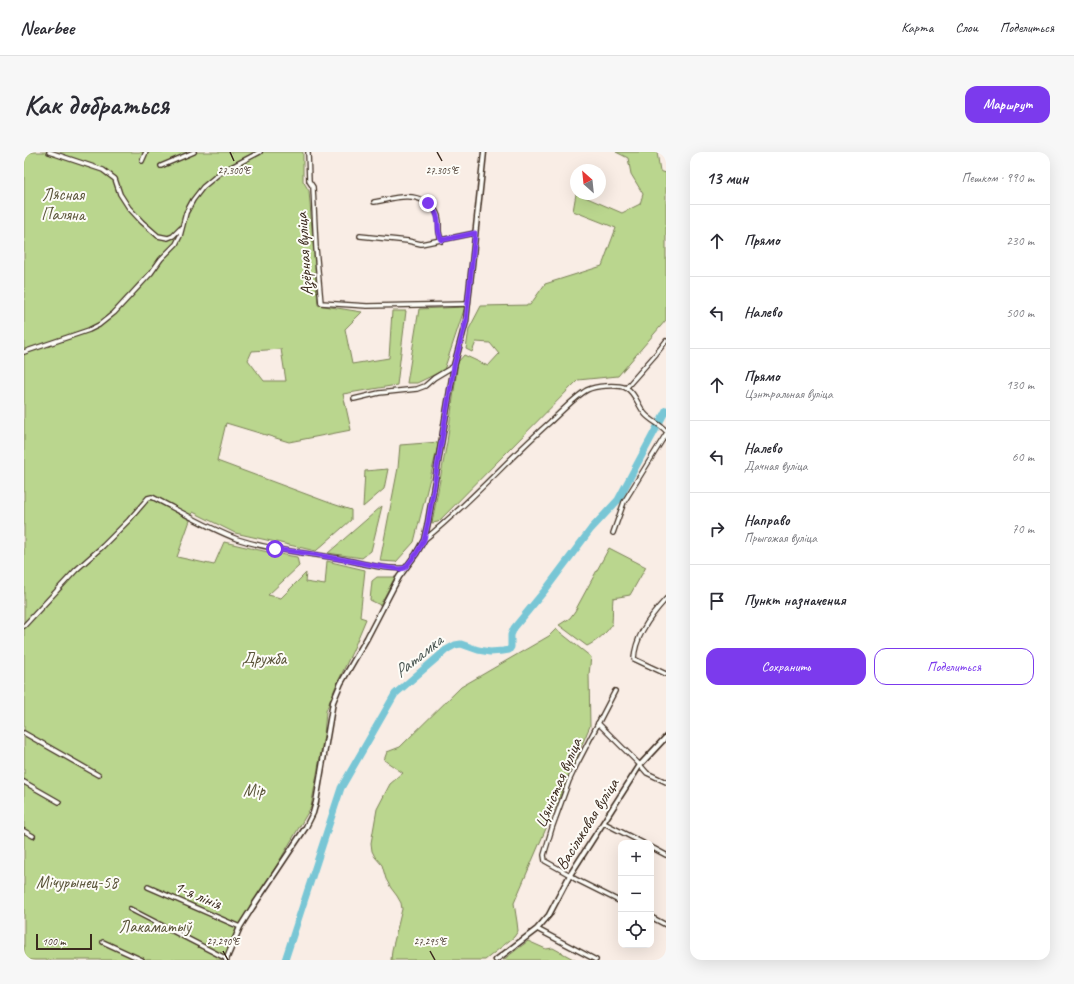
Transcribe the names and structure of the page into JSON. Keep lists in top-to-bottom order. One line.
{"streets":{"street":["Азёрная вуліца","Цяністая вуліца","Васільковая вуліца","1-я лінія"]},"crossings":[["Цяністая вуліца","Васільковая вуліца"]],"water":["Ратамка"],"parks":["Лясная Паляна","Дружба","Мір","Мічурынец-58","Лакаматыў"],"scale_bar":"100 m","north":"top left","page":{"header":"Nearbee","nav":["Карта","Слои","Поделиться"],"buttons":["Маршрут",["Сохранить","Поделиться"]],"title":"Как добраться","heading":["13 мин","Пешком · 990 m"],"list":[["Прямо","230 m"],["Налево","500 m"],["Прямо","Цэнтральная вуліца","130 m"],["Налево","Дачная вуліца","60 m"],["Направо","Прыгожая вуліца","70 m"],"Пункт назначения"],"map_buttons":["+","−"],"scale":"100 m"},"coordinates":["27.300°E","27.305°E","27.290°E","27.295°E"]}
